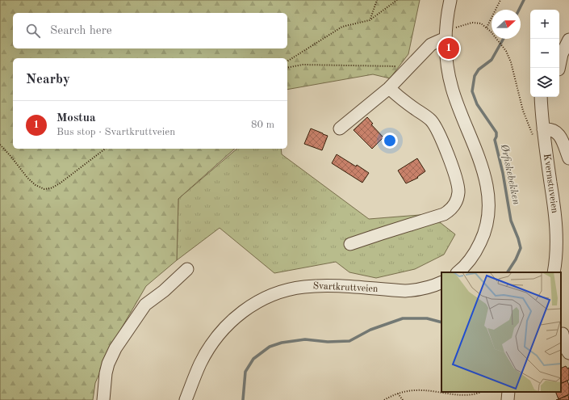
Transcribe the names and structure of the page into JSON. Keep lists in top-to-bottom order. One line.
{"streets":{"street":["Kvernstuveien","Svartkruttveien"]},"water":["Ørfiskebekken"],"north":"right","page":{"map_buttons":["+","−"],"search":"Search here","pins":"1","heading":"Nearby","list":[{"mark":"1","name":"Mostua","note":"Bus stop · Svartkruttveien","value":"80 m"}]}}
